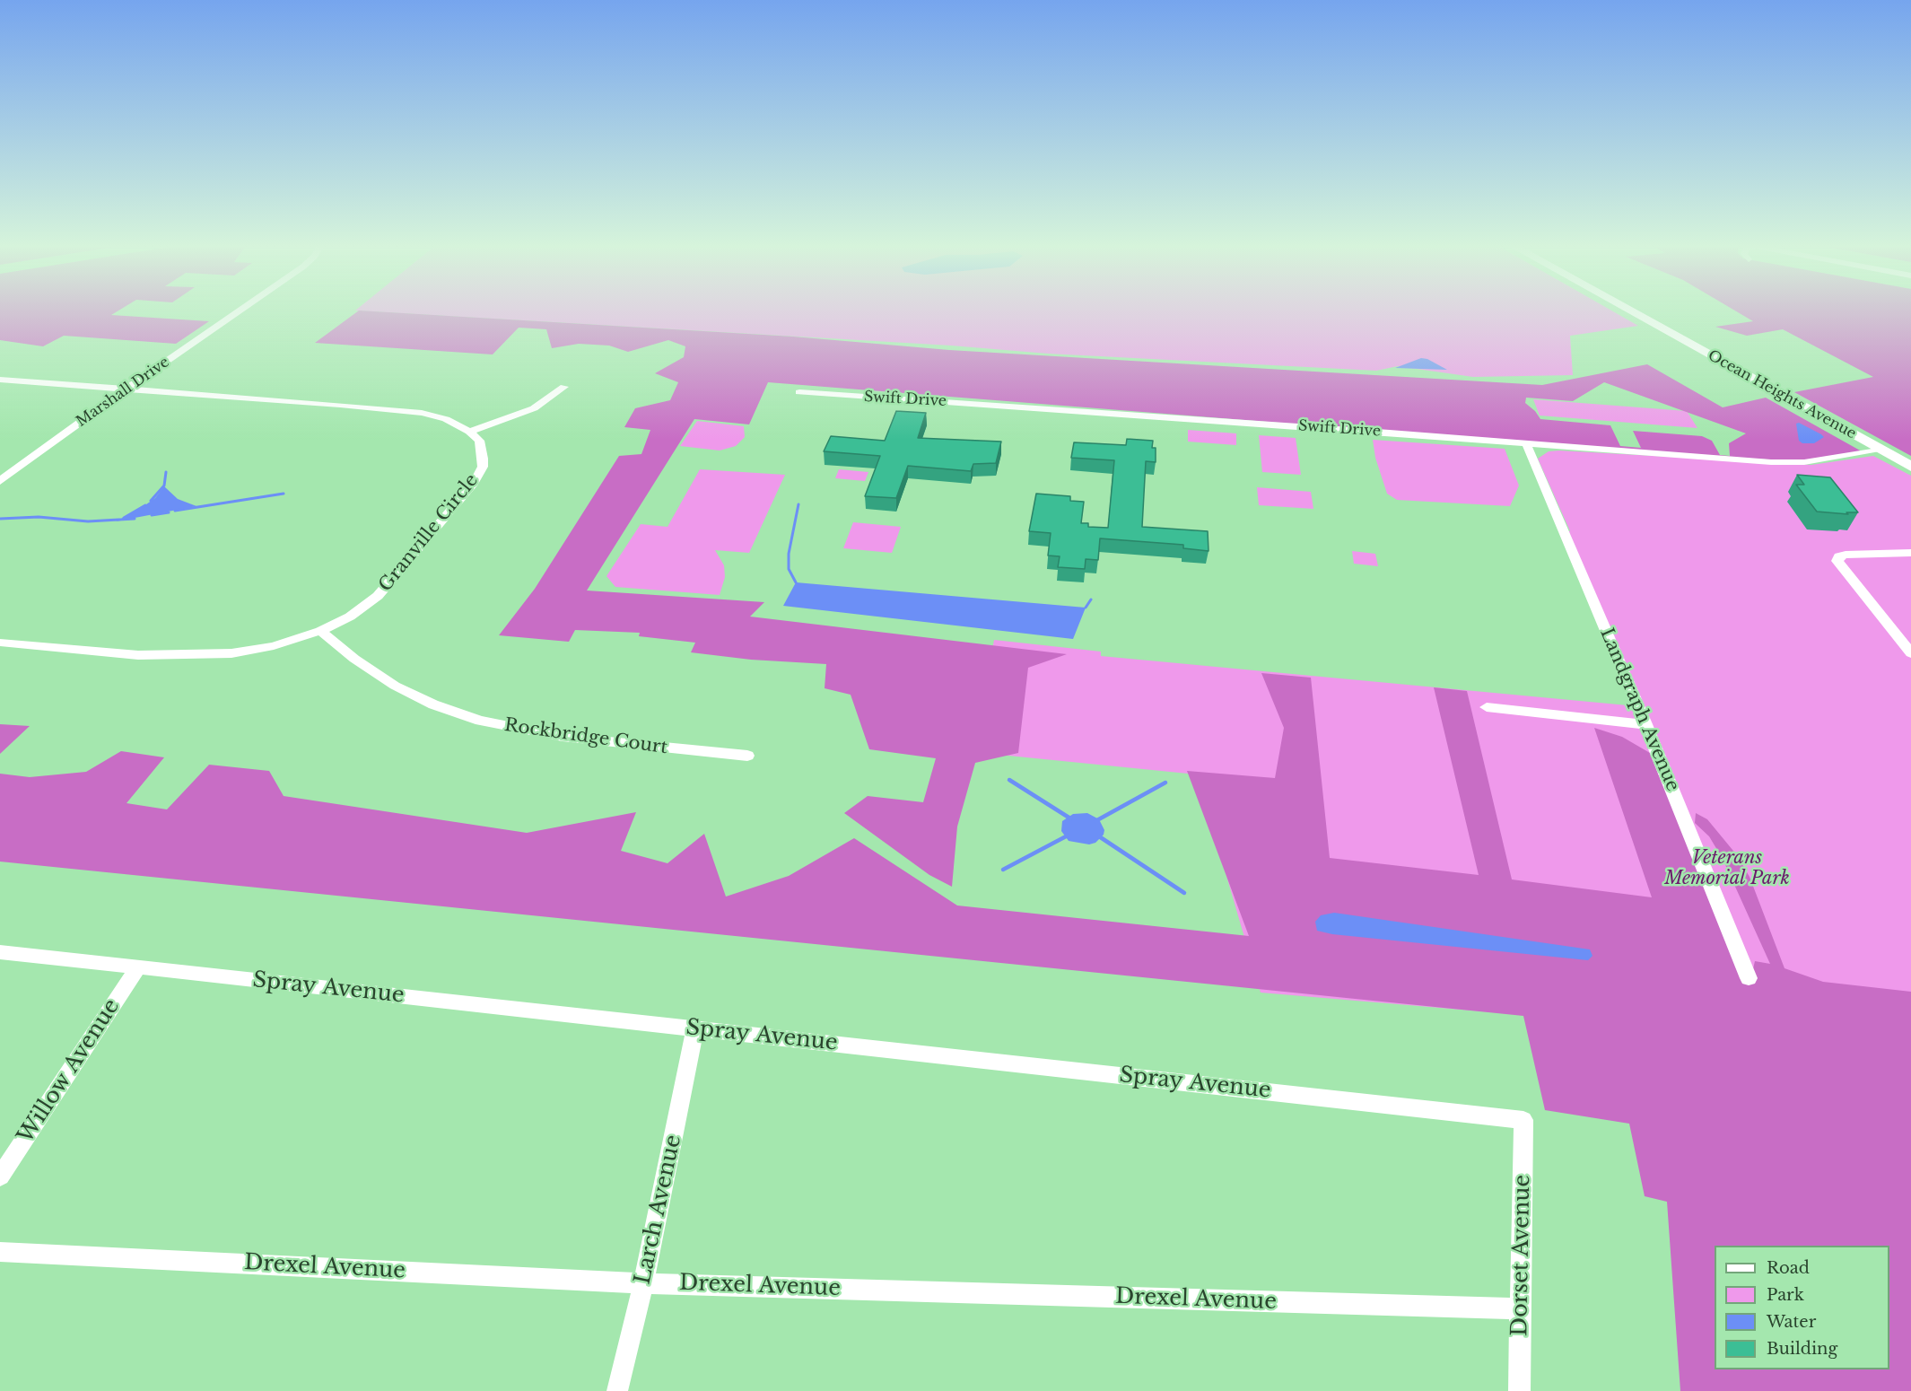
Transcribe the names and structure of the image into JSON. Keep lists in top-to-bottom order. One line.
{"streets":{"main road":["Ocean Heights Avenue"],"street":["Marshall Drive","Swift Drive","Granville Circle","Landgraph Avenue","Rockbridge Court","Spray Avenue","Willow Avenue","Larch Avenue","Dorset Avenue","Drexel Avenue"]},"crossings":[["Ocean Heights Avenue","Swift Drive"],["Swift Drive","Landgraph Avenue"],["Granville Circle","Rockbridge Court"],["Spray Avenue","Willow Avenue"],["Spray Avenue","Larch Avenue"],["Spray Avenue","Dorset Avenue"],["Larch Avenue","Drexel Avenue"],["Dorset Avenue","Drexel Avenue"]],"parks":["Veterans Memorial Park"],"legend":["Road","Park","Water","Building"]}
